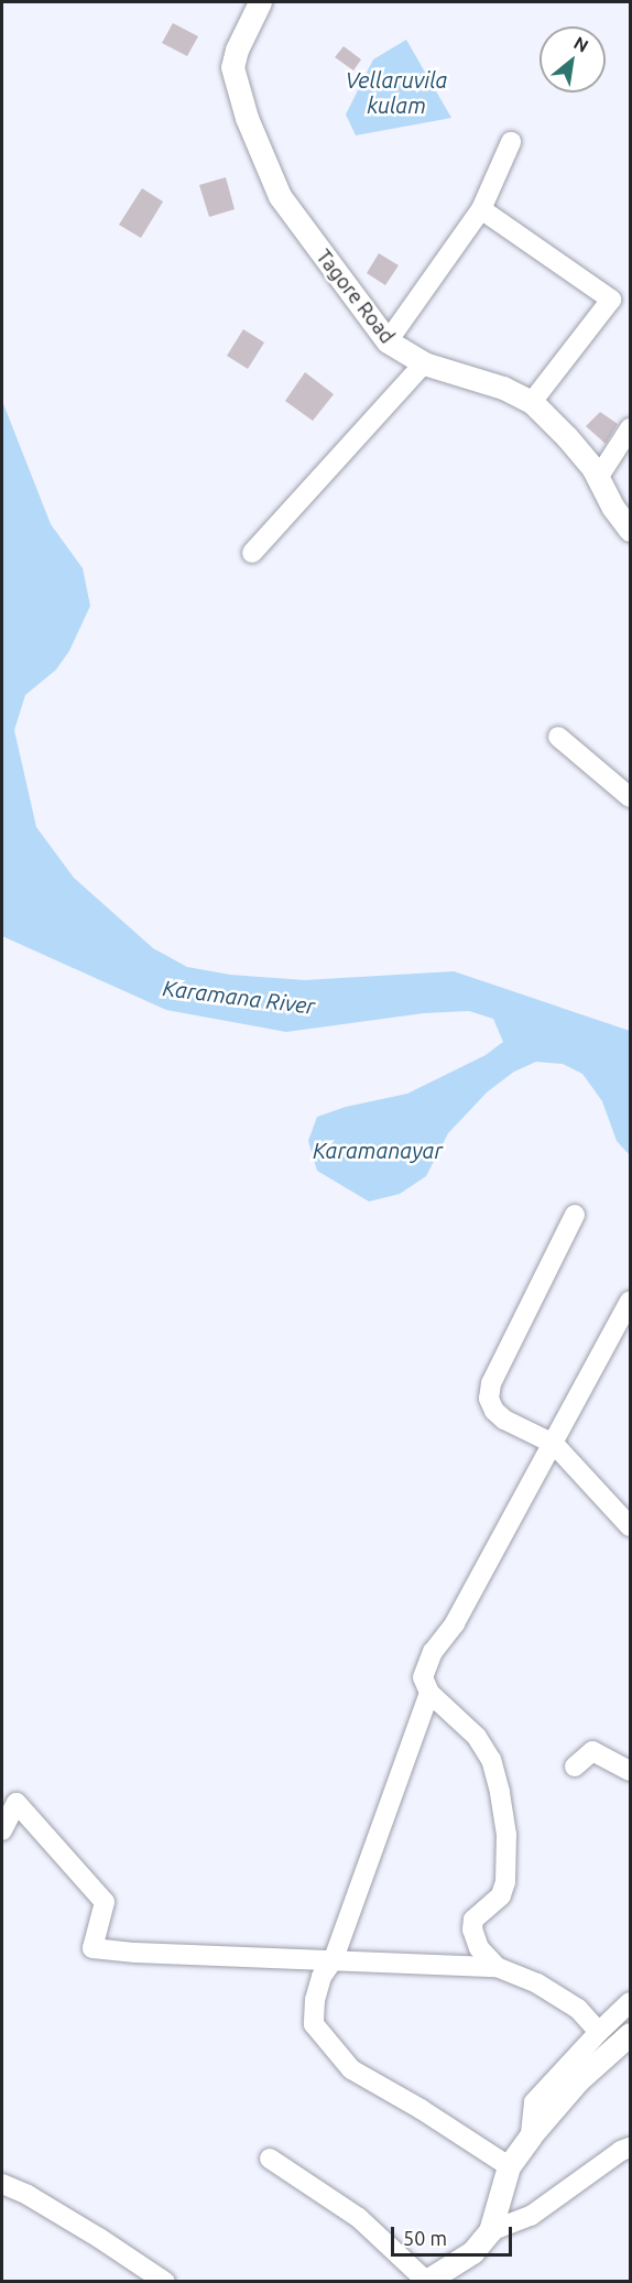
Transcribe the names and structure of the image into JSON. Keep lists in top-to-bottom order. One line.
{"streets":{"street":["Tagore Road"]},"water":["Vellaruvila kulam","Karamana River","Karamanayar"],"scale_bar":"50 m","north":"top right"}
